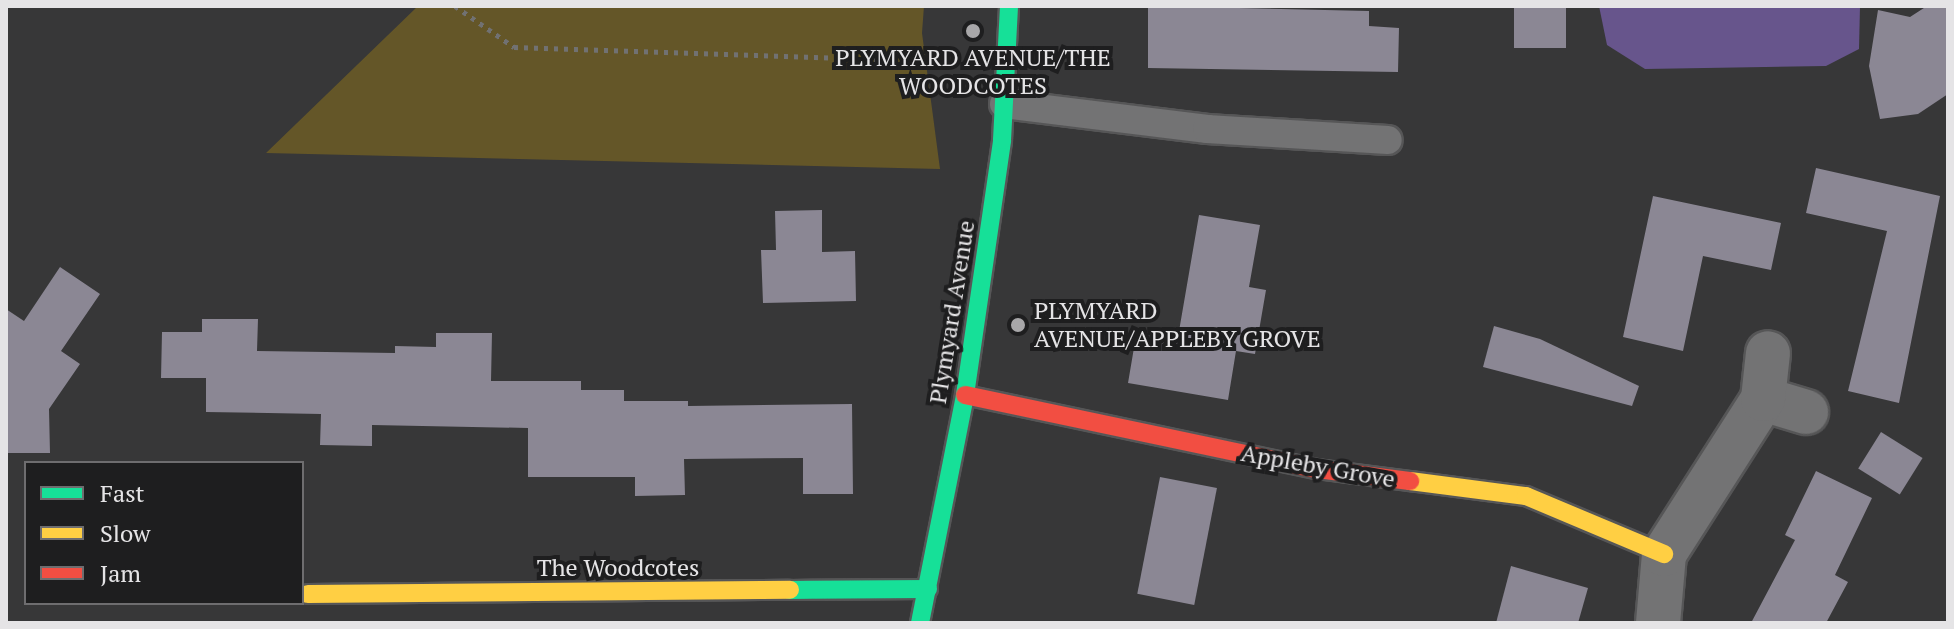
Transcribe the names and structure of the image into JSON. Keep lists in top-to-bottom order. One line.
{"streets":{"street":["Plymyard Avenue","Appleby Grove","The Woodcotes"]},"crossings":[["Plymyard Avenue","Appleby Grove"],["Plymyard Avenue","The Woodcotes"]],"places":["PLYMYARD AVENUE/THE WOODCOTES","PLYMYARD AVENUE/APPLEBY GROVE"],"legend":["Fast","Slow","Jam"]}
